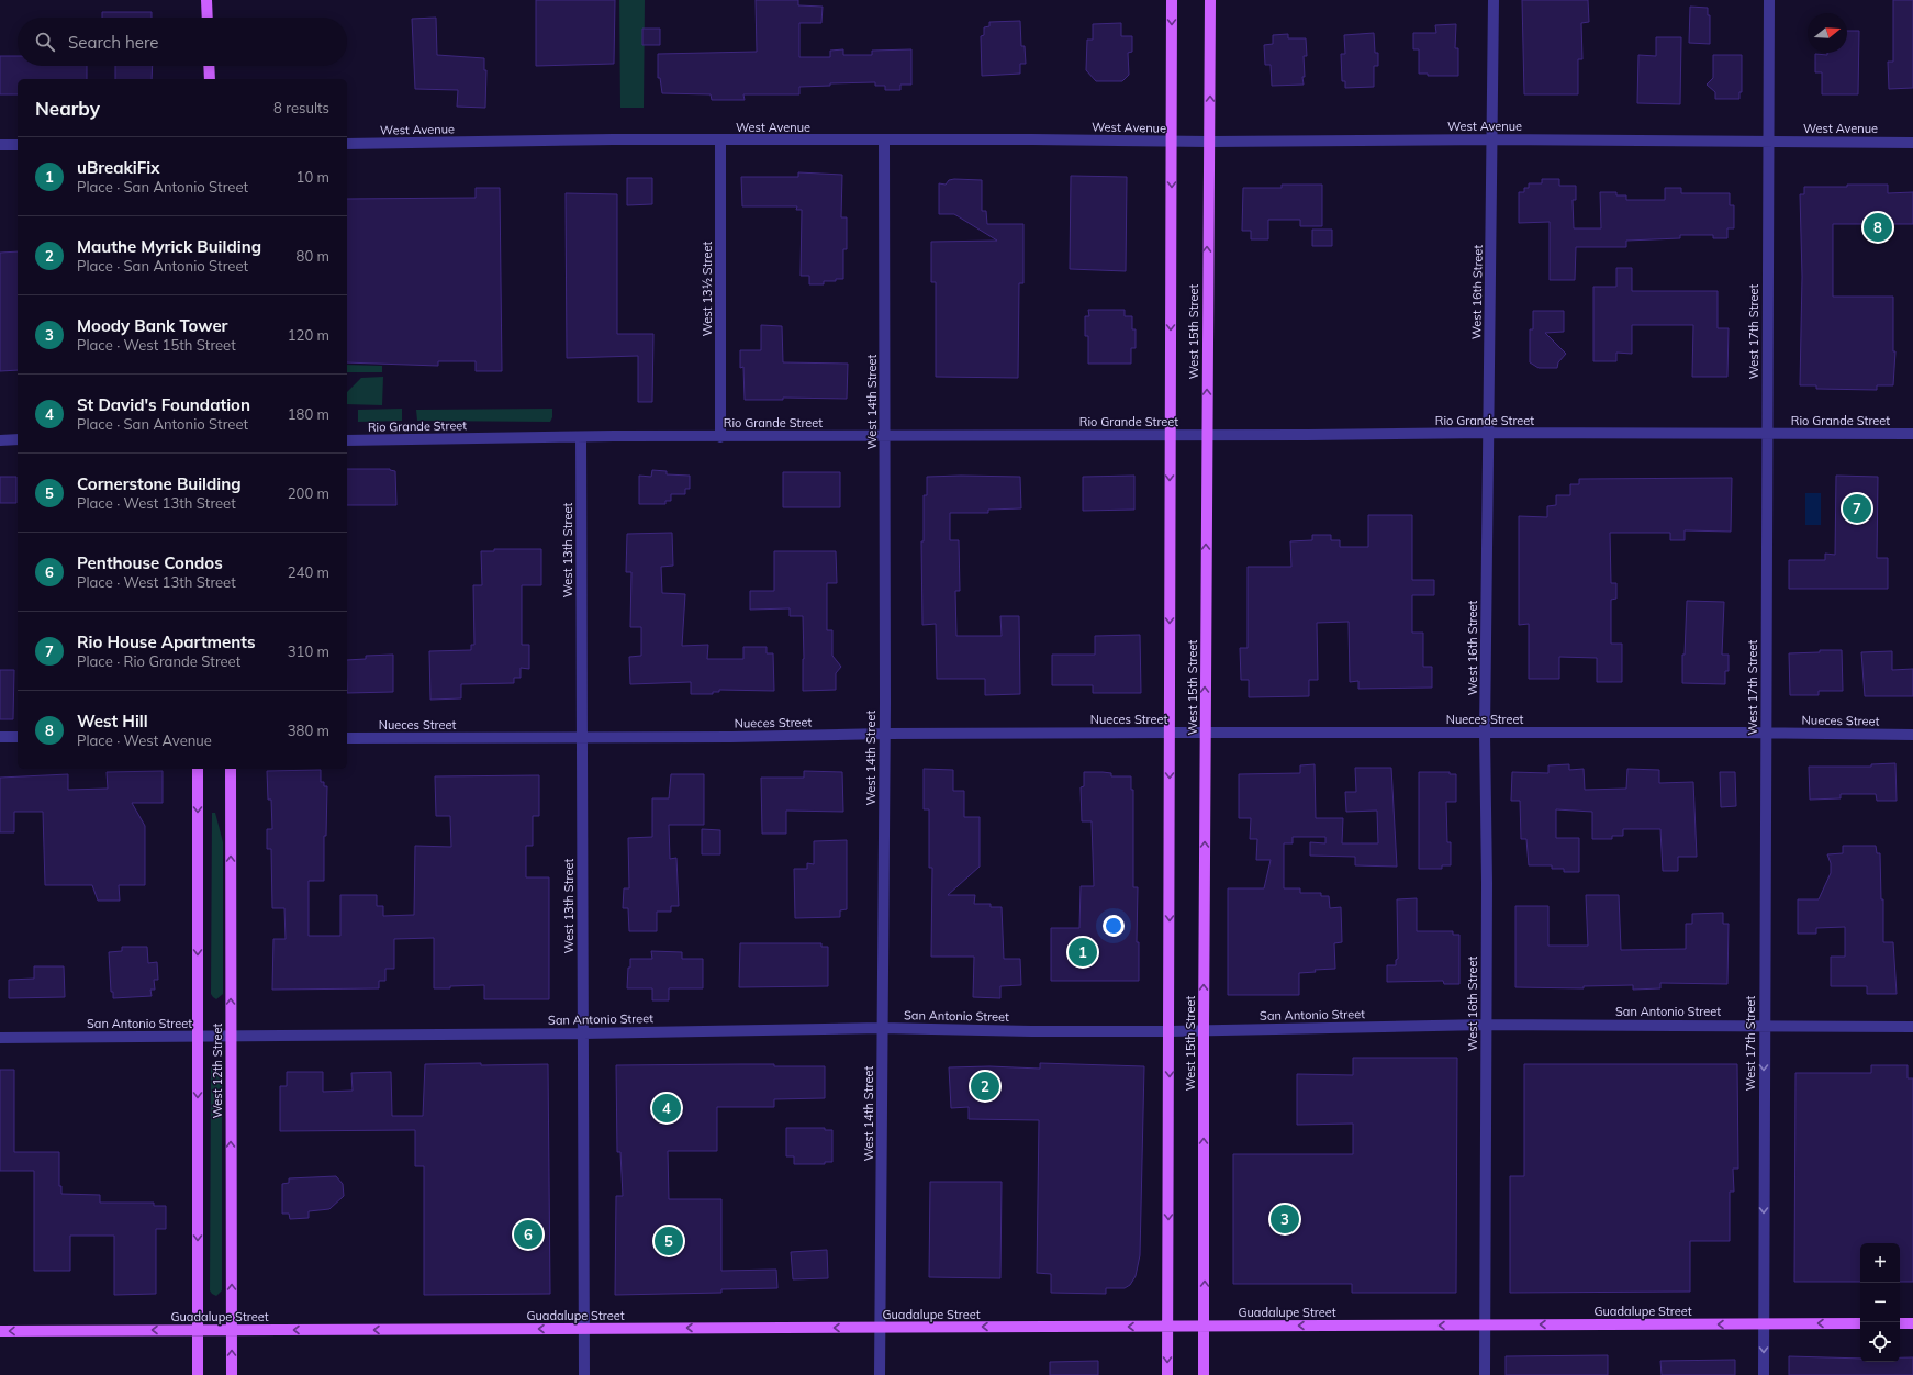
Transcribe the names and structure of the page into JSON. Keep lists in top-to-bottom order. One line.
{"streets":{"main road":["West 15th Street","West 12th Street","Guadalupe Street"],"street":["West Avenue","West 13½ Street","West 16th Street","West 17th Street","West 14th Street","Rio Grande Street","West 13th Street","Nueces Street","San Antonio Street"]},"crossings":[["West Avenue","West 13½ Street"],["West Avenue","West 16th Street"],["West Avenue","West 15th Street"],["West Avenue","West 17th Street"],["West Avenue","West 14th Street"],["West 13½ Street","Rio Grande Street"],["West 16th Street","Rio Grande Street"],["West 16th Street","Nueces Street"],["West 16th Street","San Antonio Street"],["West 16th Street","Guadalupe Street"],["West 15th Street","Rio Grande Street"],["West 15th Street","Nueces Street"],["West 15th Street","San Antonio Street"],["West 15th Street","Guadalupe Street"],["West 17th Street","Rio Grande Street"],["West 17th Street","Nueces Street"],["West 17th Street","San Antonio Street"],["West 17th Street","Guadalupe Street"],["West 14th Street","Rio Grande Street"],["West 14th Street","Nueces Street"],["West 14th Street","San Antonio Street"],["West 14th Street","Guadalupe Street"],["Rio Grande Street","West 13th Street"],["West 13th Street","Nueces Street"],["West 13th Street","San Antonio Street"],["West 13th Street","Guadalupe Street"],["San Antonio Street","West 12th Street"],["West 12th Street","Guadalupe Street"]],"one_way":["Guadalupe Street"],"north":"right","page":{"search":"Search here","heading":["Nearby","8 results"],"list":[{"mark":"1","name":"uBreakiFix","note":"Place · San Antonio Street","value":"10 m"},{"mark":"2","name":"Mauthe Myrick Building","note":"Place · San Antonio Street","value":"80 m"},{"mark":"3","name":"Moody Bank Tower","note":"Place · West 15th Street","value":"120 m"},{"mark":"4","name":"St David's Foundation","note":"Place · San Antonio Street","value":"180 m"},{"mark":"5","name":"Cornerstone Building","note":"Place · West 13th Street","value":"200 m"},{"mark":"6","name":"Penthouse Condos","note":"Place · West 13th Street","value":"240 m"},{"mark":"7","name":"Rio House Apartments","note":"Place · Rio Grande Street","value":"310 m"},{"mark":"8","name":"West Hill","note":"Place · West Avenue","value":"380 m"}],"pins":["8","7","1","2","4","3","6","5"],"map_buttons":["+","−"]}}
